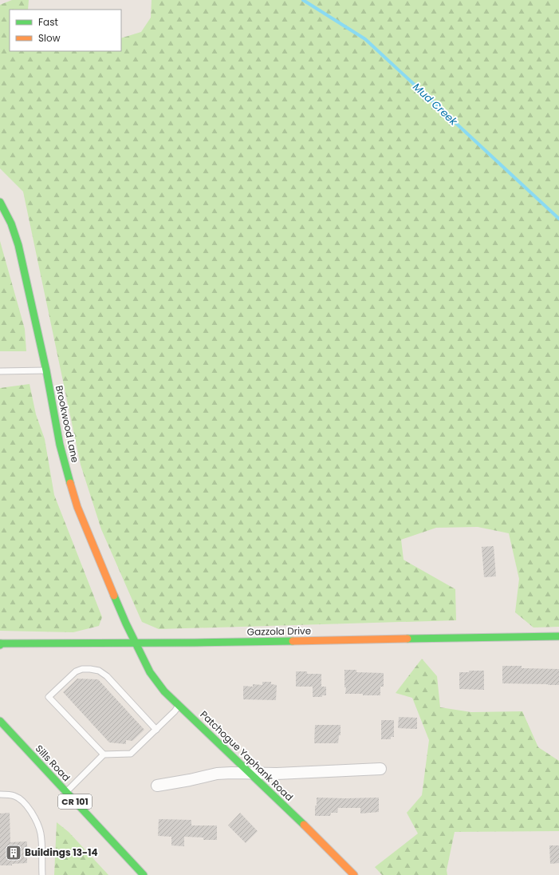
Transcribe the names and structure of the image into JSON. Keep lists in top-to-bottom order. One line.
{"streets":{"street":["Brookwood Lane","Gazzola Drive","Patchogue Yaphank Road","Sills Road","CR 101"]},"crossings":[["Brookwood Lane","Gazzola Drive"],["Brookwood Lane","Patchogue Yaphank Road"],["Gazzola Drive","Patchogue Yaphank Road"]],"water":["Mud Creek"],"places":{"building":["Buildings 13-14"]},"legend":["Fast","Slow"]}
